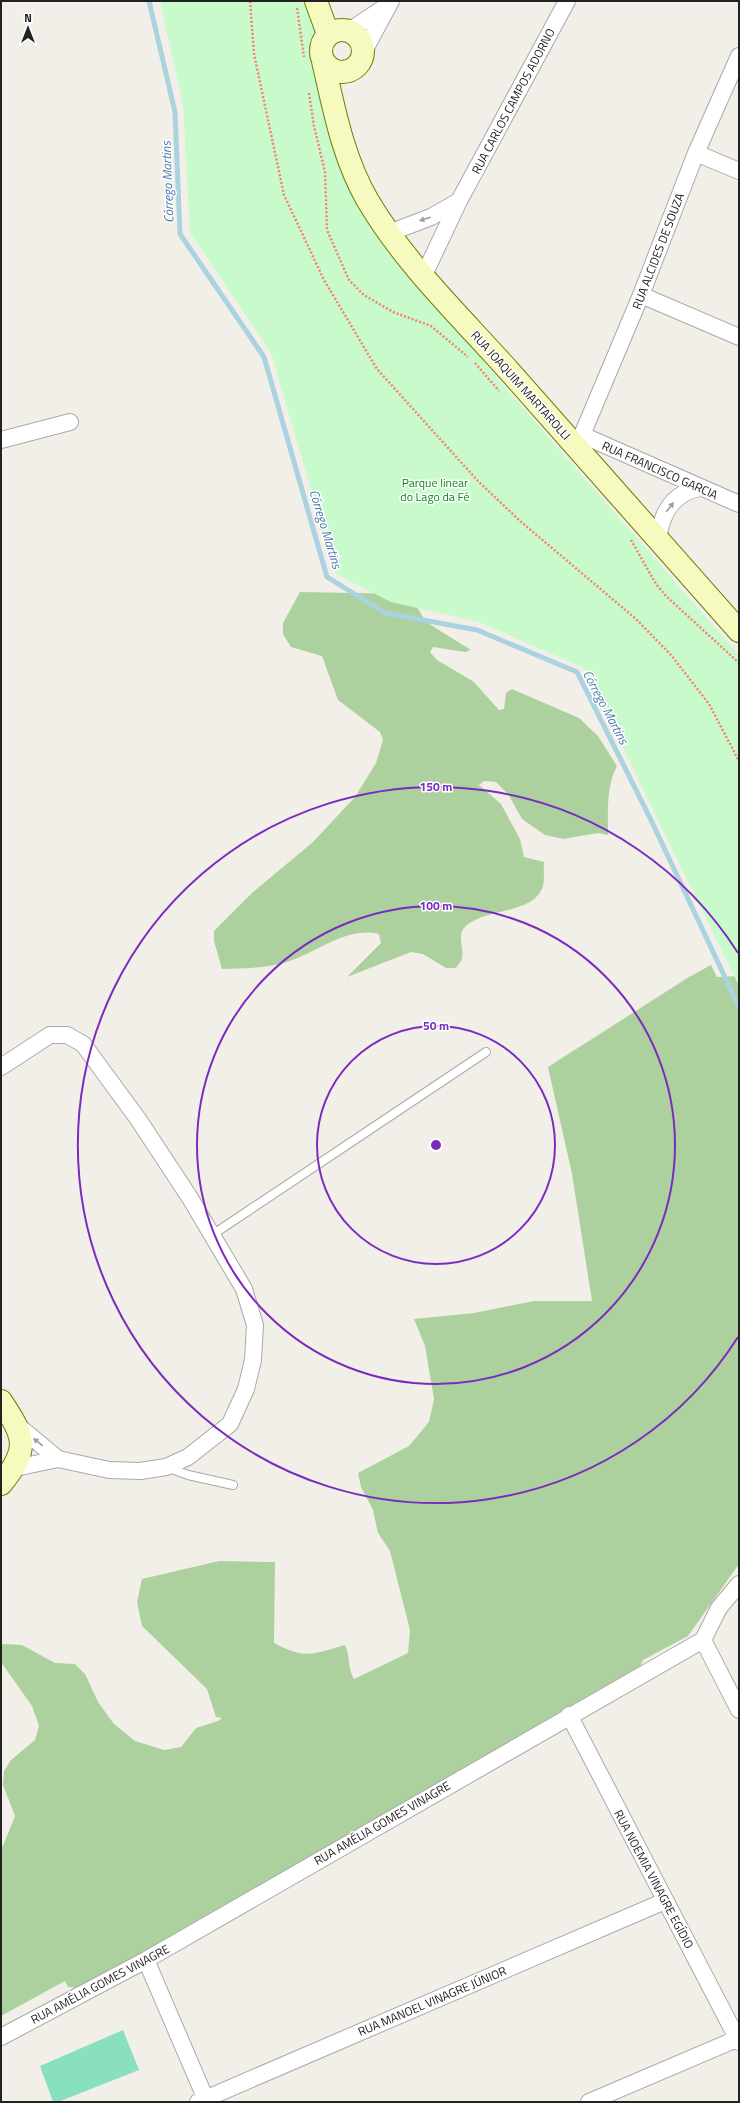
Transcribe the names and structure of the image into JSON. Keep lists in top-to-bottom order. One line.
{"streets":{"street":["RUA CARLOS CAMPOS ADORNO","RUA ALCIDES DE SOUZA","RUA JOAQUIM MARTAROLLI","RUA FRANCISCO GARCIA","RUA AMÉLIA GOMES VINAGRE","RUA NOEMIA VINAGRE EGÍDIO","RUA MANOEL VINAGRE JÚNIOR"]},"crossings":[["RUA CARLOS CAMPOS ADORNO","RUA JOAQUIM MARTAROLLI"],["RUA ALCIDES DE SOUZA","RUA JOAQUIM MARTAROLLI"],["RUA ALCIDES DE SOUZA","RUA FRANCISCO GARCIA"],["RUA JOAQUIM MARTAROLLI","RUA FRANCISCO GARCIA"],["RUA AMÉLIA GOMES VINAGRE","RUA NOEMIA VINAGRE EGÍDIO"],["RUA NOEMIA VINAGRE EGÍDIO","RUA MANOEL VINAGRE JÚNIOR"]],"water":["Córrego Martins"],"parks":["Parque linear do Lago da Fé"],"north":"top","rings":["150 m","100 m","50 m"]}
